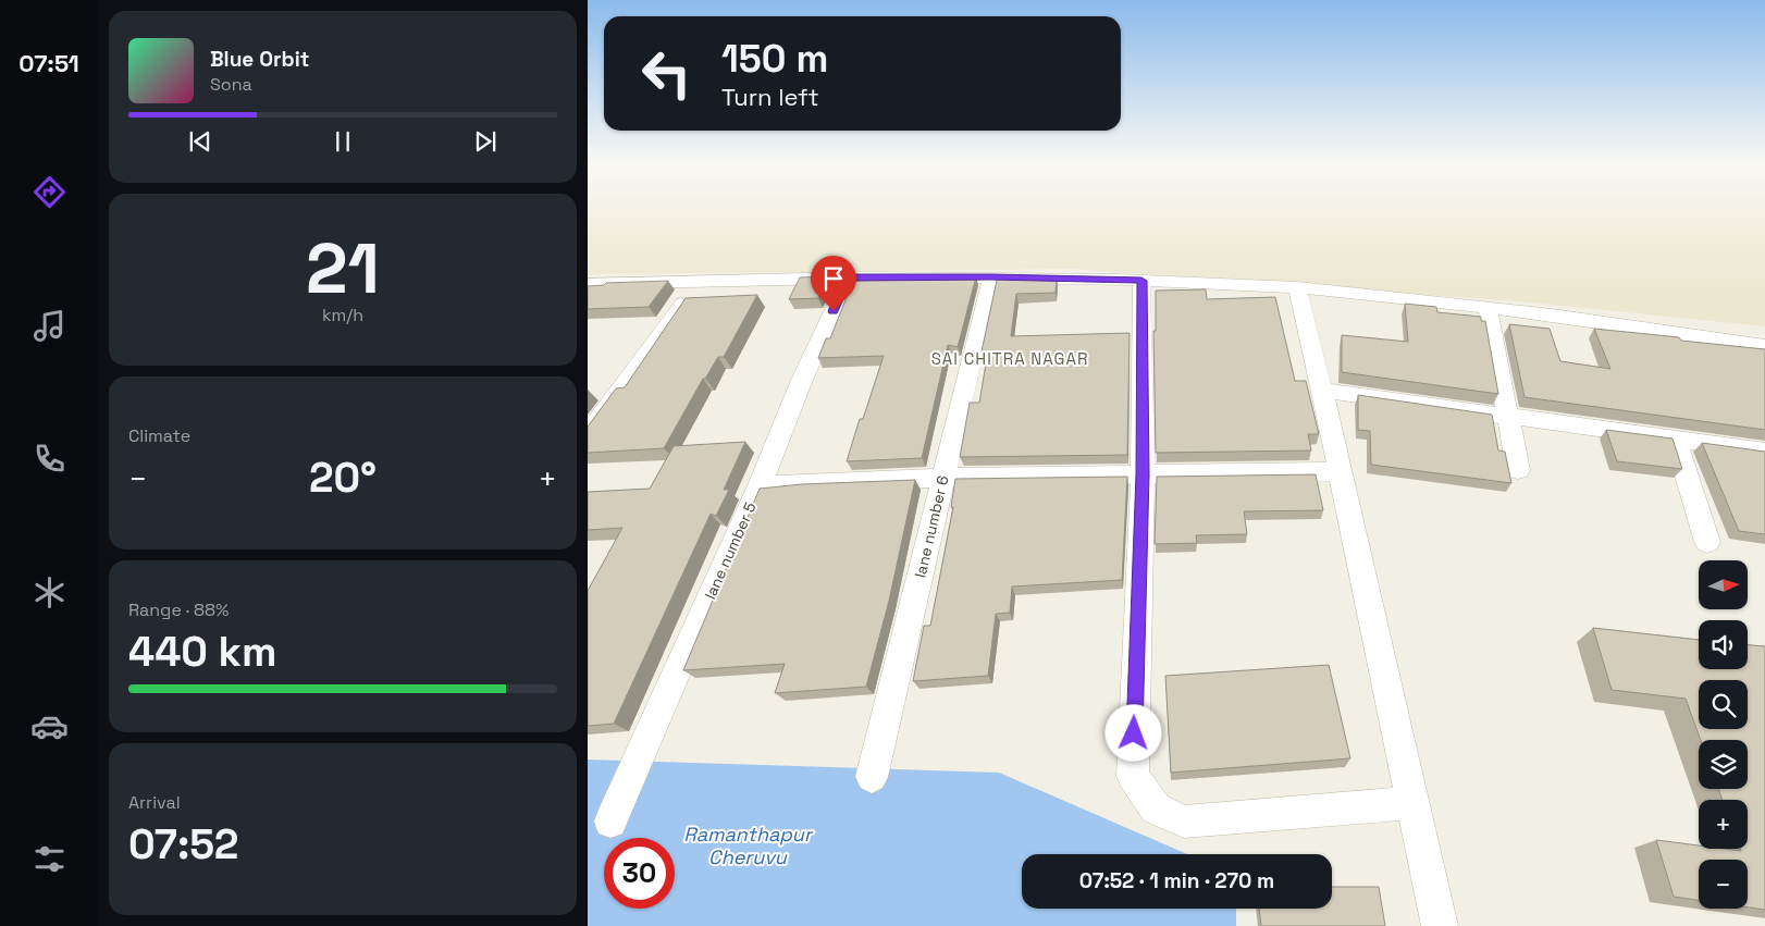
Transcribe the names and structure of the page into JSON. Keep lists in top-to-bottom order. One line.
{"streets":{"street":["lane number 6","lane number 5"]},"districts":["SAI CHITRA NAGAR"],"water":["Ramanthapur Cheruvu"],"north":"right","page":{"tabs":"07:51","turn":["150 m","Turn left"],"song":["Blue Orbit","Sona"],"tile":[["21","km/h"],"Climate",["Range · 88%","440 km"],["Arrival","07:52"]],"heat":["−","20°","+"],"map_buttons":["+","−"],"limit":"30","trip":"07:52 · 1 min · 270 m"}}
